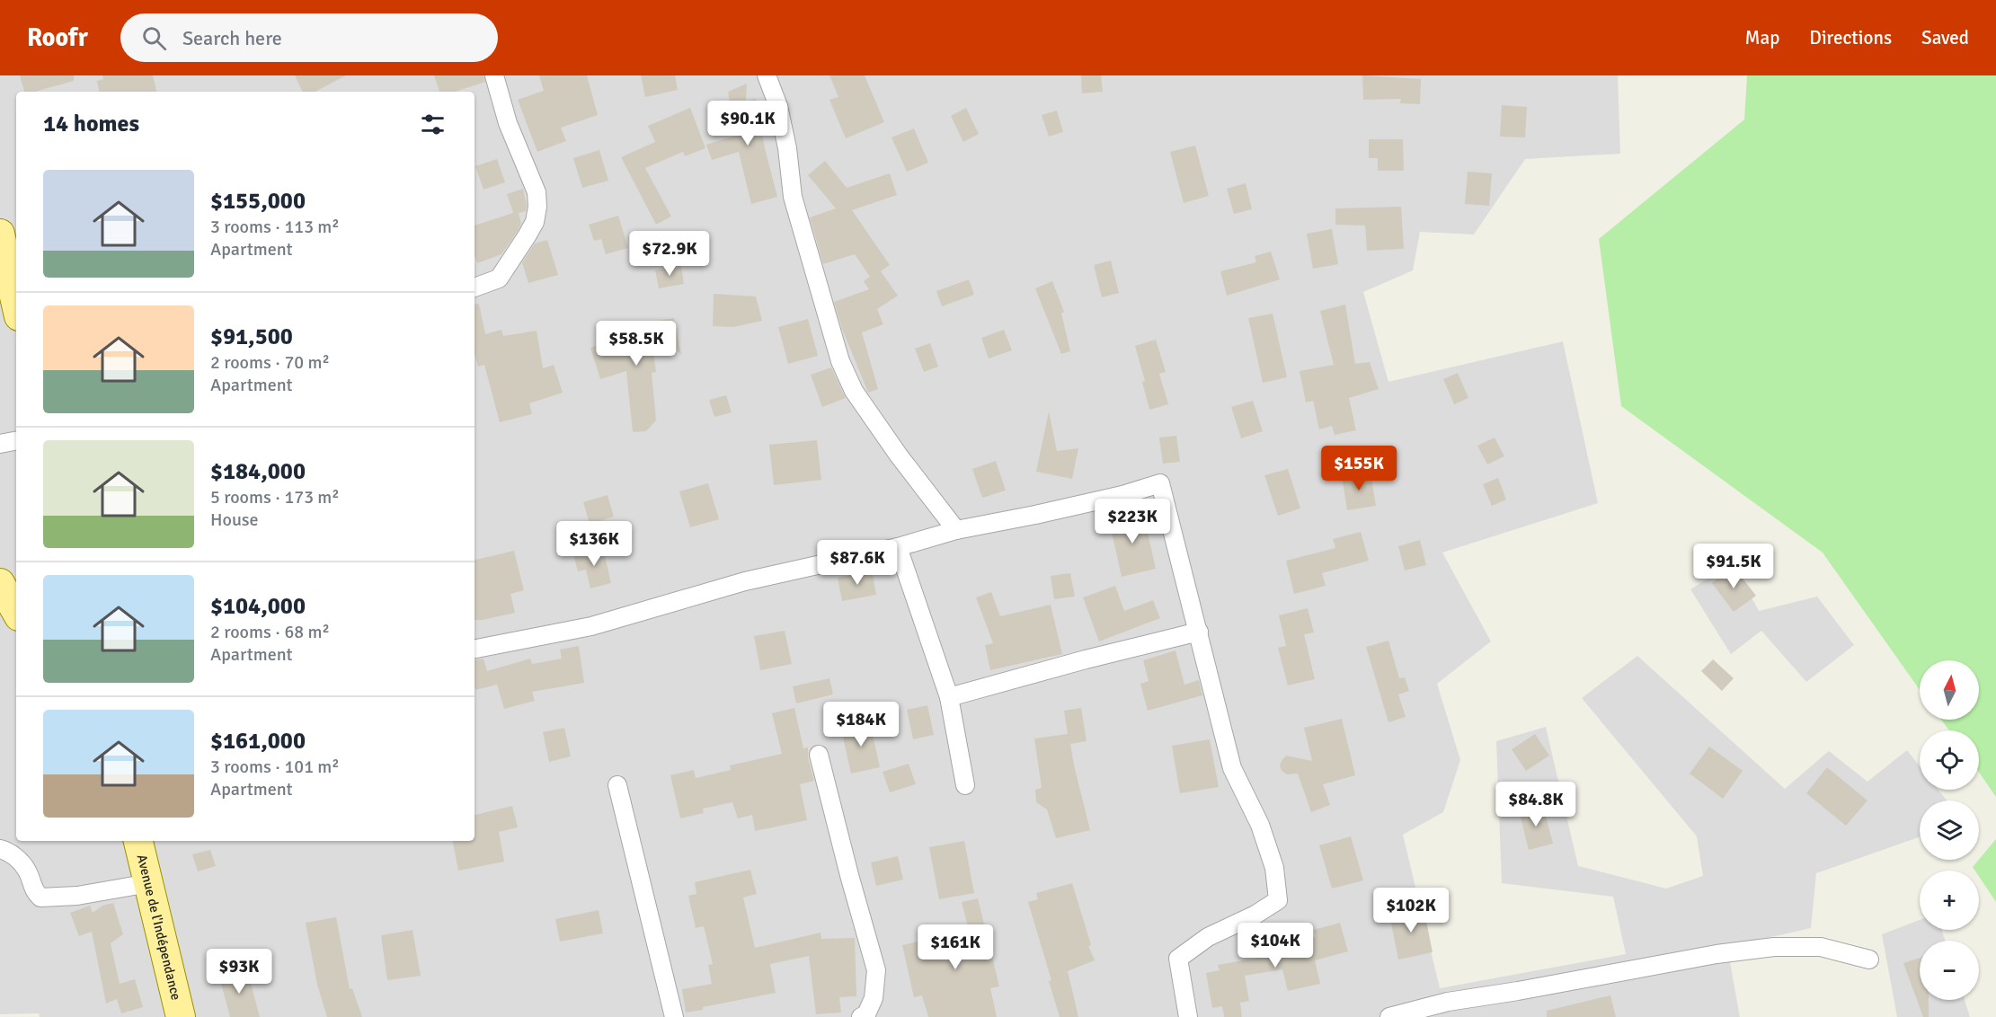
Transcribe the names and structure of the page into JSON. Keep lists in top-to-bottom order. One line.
{"streets":{"main road":["Avenue de l'Indépendance"]},"north":"top","page":{"header":"Roofr","search":"Search here","nav":["Map","Directions","Saved"],"heading":"14 homes","price":["$90.1K","$72.9K","$58.5K","$155K","$223K","$136K","$87.6K","$91.5K","$184K","$84.8K","$102K","$104K","$161K","$93K"],"list":[{"name":"$155,000","note":"3 rooms · 113 m² · Apartment"},{"name":"$91,500","note":"2 rooms · 70 m² · Apartment"},{"name":"$184,000","note":"5 rooms · 173 m² · House"},{"name":"$104,000","note":"2 rooms · 68 m² · Apartment"},{"name":"$161,000","note":"3 rooms · 101 m² · Apartment"}],"map_buttons":["+","−"]}}
